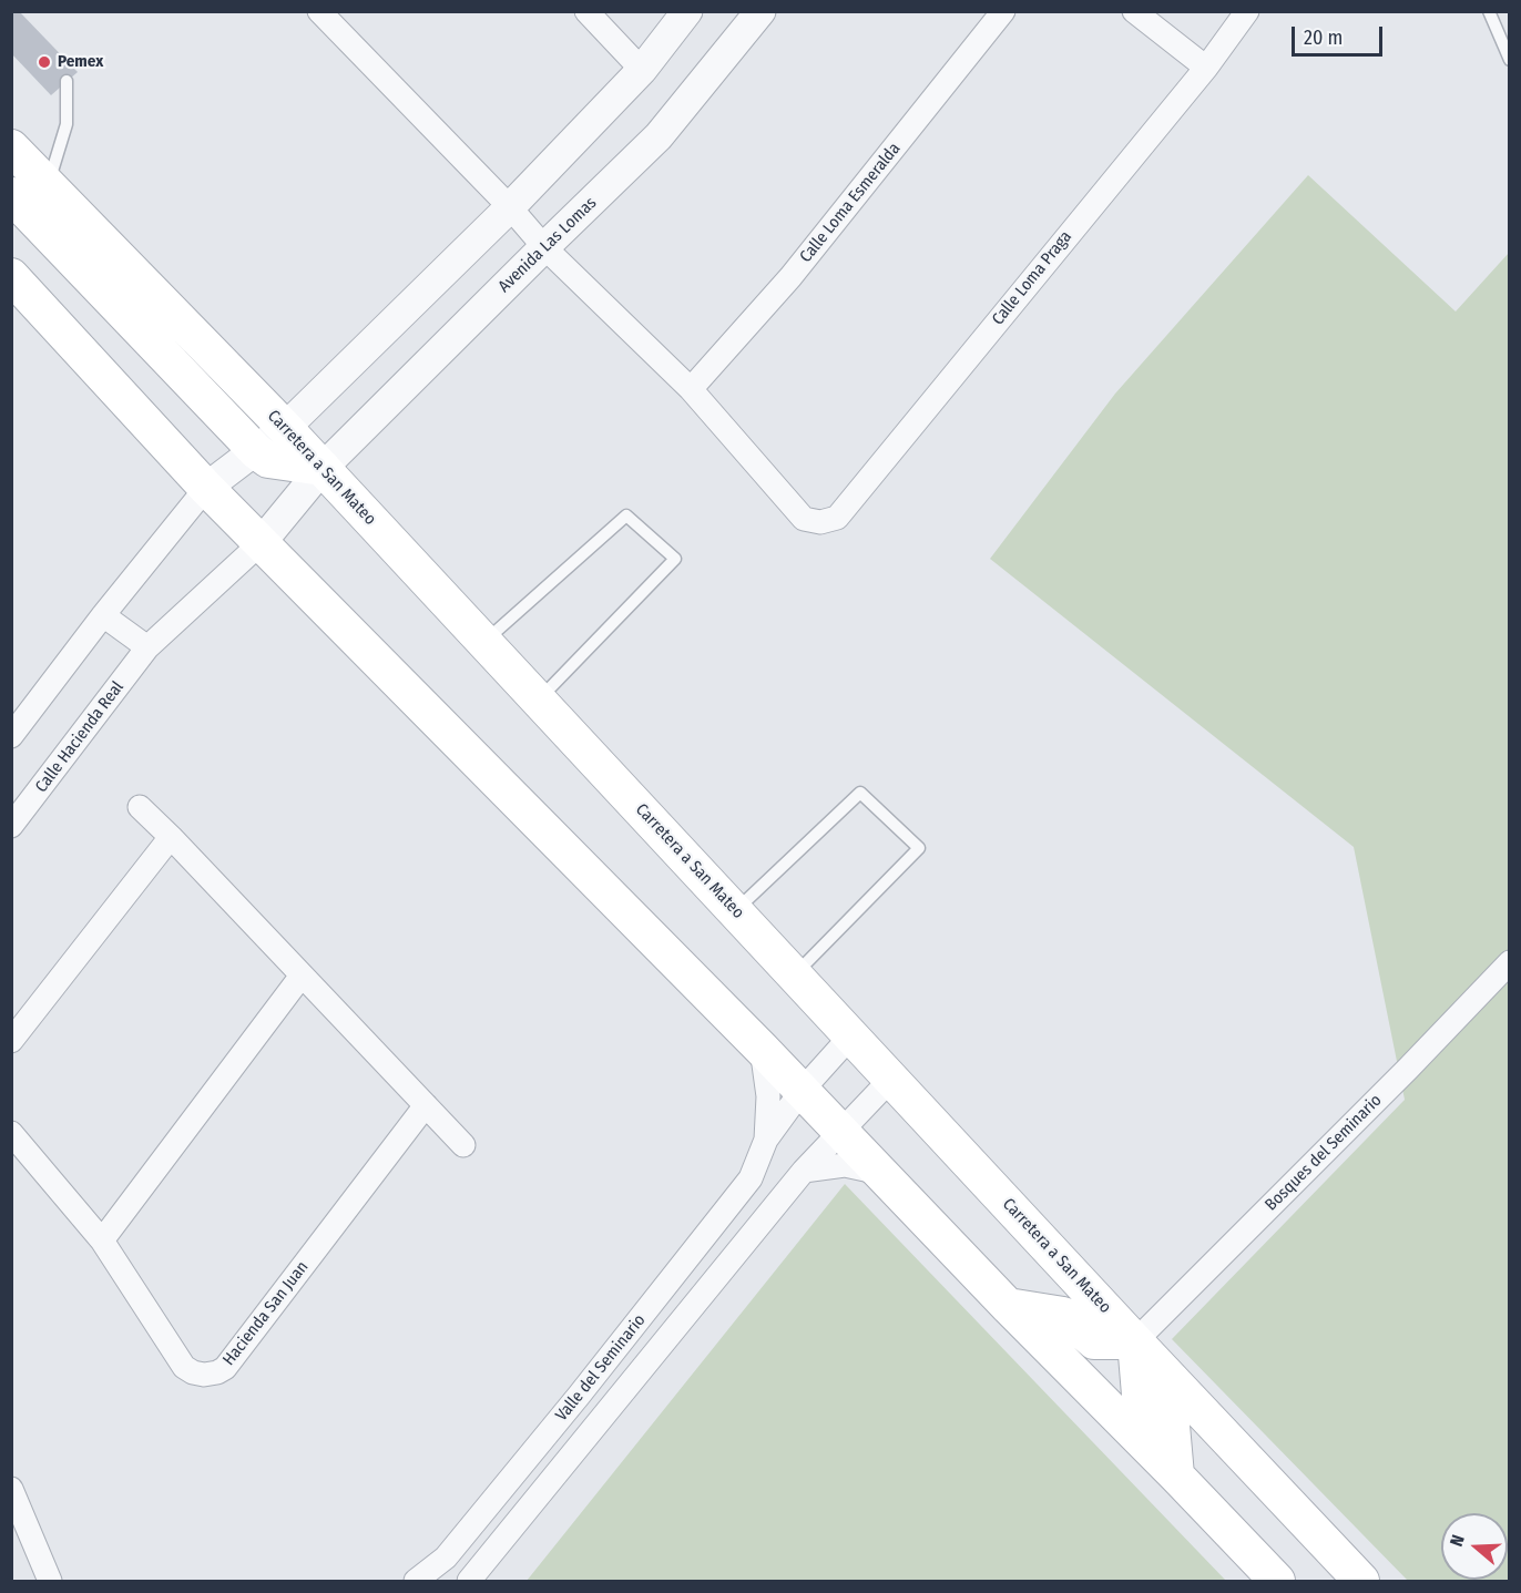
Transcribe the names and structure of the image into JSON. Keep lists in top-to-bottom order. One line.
{"streets":{"main road":["Carretera a San Mateo"],"street":["Calle Loma Esmeralda","Avenida Las Lomas","Calle Loma Praga","Calle Hacienda Real","Bosques del Seminario","Hacienda San Juan","Valle del Seminario"]},"crossings":[["Calle Loma Esmeralda","Calle Loma Praga"],["Avenida Las Lomas","Carretera a San Mateo"],["Avenida Las Lomas","Calle Hacienda Real"],["Carretera a San Mateo","Bosques del Seminario"],["Carretera a San Mateo","Valle del Seminario"]],"places":["Pemex"],"scale_bar":"20 m","north":"left"}
